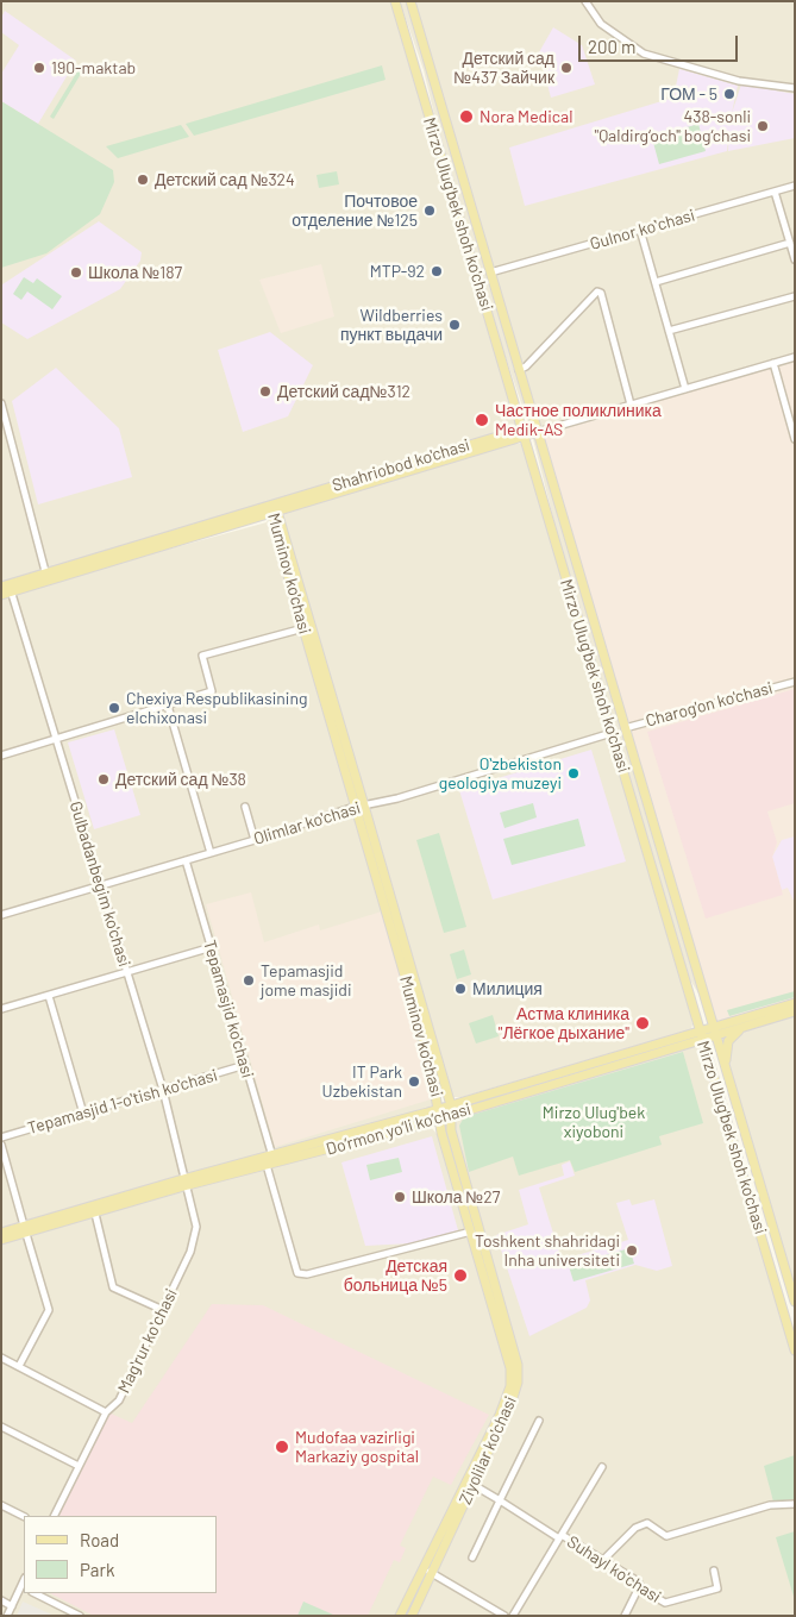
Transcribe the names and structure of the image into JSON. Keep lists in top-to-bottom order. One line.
{"streets":{"main road":["Mirzo Ulug'bek shoh ko'chasi","Shahriobod ko'chasi","Muminov ko'chasi","Do‘rmon yo‘li ko‘chasi","Ziyolilar ko'chasi"],"street":["Gulnor koʻchasi","Charog'on ko'chasi","Olimlar ko'chasi","Gulbadanbegim ko'chasi","Tepamasjid ko'chasi","Tepamasjid 1-o'tish ko'chasi","Magʻrur koʻchasi","Suhayl ko'chasi"]},"crossings":[["Mirzo Ulug'bek shoh ko'chasi","Gulnor koʻchasi"],["Mirzo Ulug'bek shoh ko'chasi","Shahriobod ko'chasi"],["Mirzo Ulug'bek shoh ko'chasi","Charog'on ko'chasi"],["Mirzo Ulug'bek shoh ko'chasi","Olimlar ko'chasi"],["Mirzo Ulug'bek shoh ko'chasi","Do‘rmon yo‘li ko‘chasi"],["Shahriobod ko'chasi","Muminov ko'chasi"],["Shahriobod ko'chasi","Gulbadanbegim ko'chasi"],["Muminov ko'chasi","Olimlar ko'chasi"],["Muminov ko'chasi","Do‘rmon yo‘li ko‘chasi"],["Muminov ko'chasi","Ziyolilar ko'chasi"],["Olimlar ko'chasi","Gulbadanbegim ko'chasi"],["Olimlar ko'chasi","Tepamasjid ko'chasi"],["Gulbadanbegim ko'chasi","Tepamasjid 1-o'tish ko'chasi"],["Gulbadanbegim ko'chasi","Do‘rmon yo‘li ko‘chasi"],["Gulbadanbegim ko'chasi","Magʻrur koʻchasi"],["Tepamasjid ko'chasi","Tepamasjid 1-o'tish ko'chasi"],["Tepamasjid ko'chasi","Do‘rmon yo‘li ko‘chasi"],["Do‘rmon yo‘li ko‘chasi","Magʻrur koʻchasi"],["Do‘rmon yo‘li ko‘chasi","Ziyolilar ko'chasi"],["Ziyolilar ko'chasi","Suhayl ko'chasi"]],"parks":["Mirzo Ulug'bek xiyoboni"],"places":["190-maktab","Детский сад №437 Зайчик","ГОМ - 5","Nora Medical","438-sonli \"Qaldirg‘och\" bog‘chasi","Детский сад №324","Почтовое отделение №125","MTP-92","Школа №187","Wildberries пункт выдачи","Детский сад№312","Частное поликлиника Medik-AS","Chexiya Respublikasining elchixonasi","Oʻzbekiston geologiya muzeyi","Детский сад №38","Tepamasjid jome masjidi","Милиция","Астма клиника \"Лёгкое дыхание\"","IT Park Uzbekistan","Школа №27","Toshkent shahridagi Inha universiteti","Детская больница №5","Mudofaa vazirligi Markaziy gospital"],"legend":["Road","Park"],"scale_bar":"200 m"}
